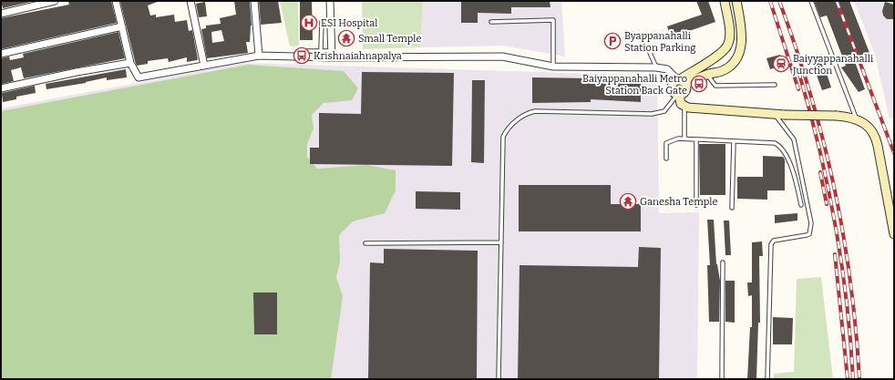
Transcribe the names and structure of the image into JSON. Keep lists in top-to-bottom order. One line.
{"places":{"hospital":["ESI Hospital"],"temple":["Small Temple","Ganesha Temple"],"parking":["Byappanahalli Station Parking"],"bus stop":["Krishnaiahnapalya","Baiyappanahalli Metro Station Back Gate"],"station":["Baiyyappanahalli Junction"]}}
